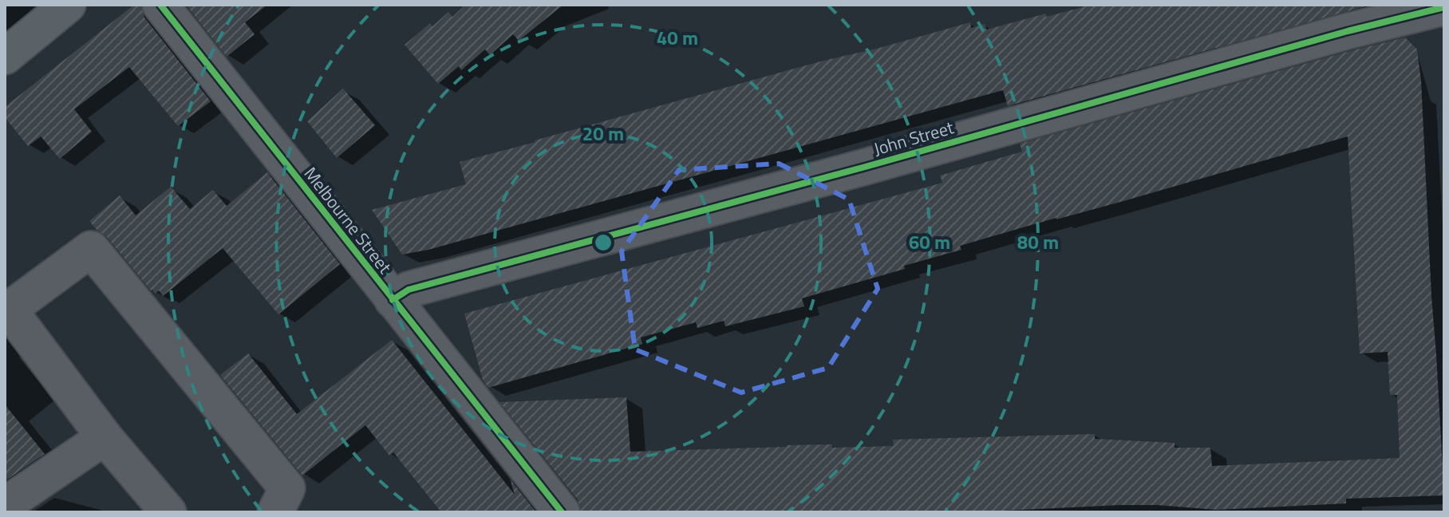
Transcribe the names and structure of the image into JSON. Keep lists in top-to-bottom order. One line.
{"streets":{"street":["John Street","Melbourne Street"]},"crossings":[["John Street","Melbourne Street"]],"rings":["40 m","20 m","60 m","80 m"]}
